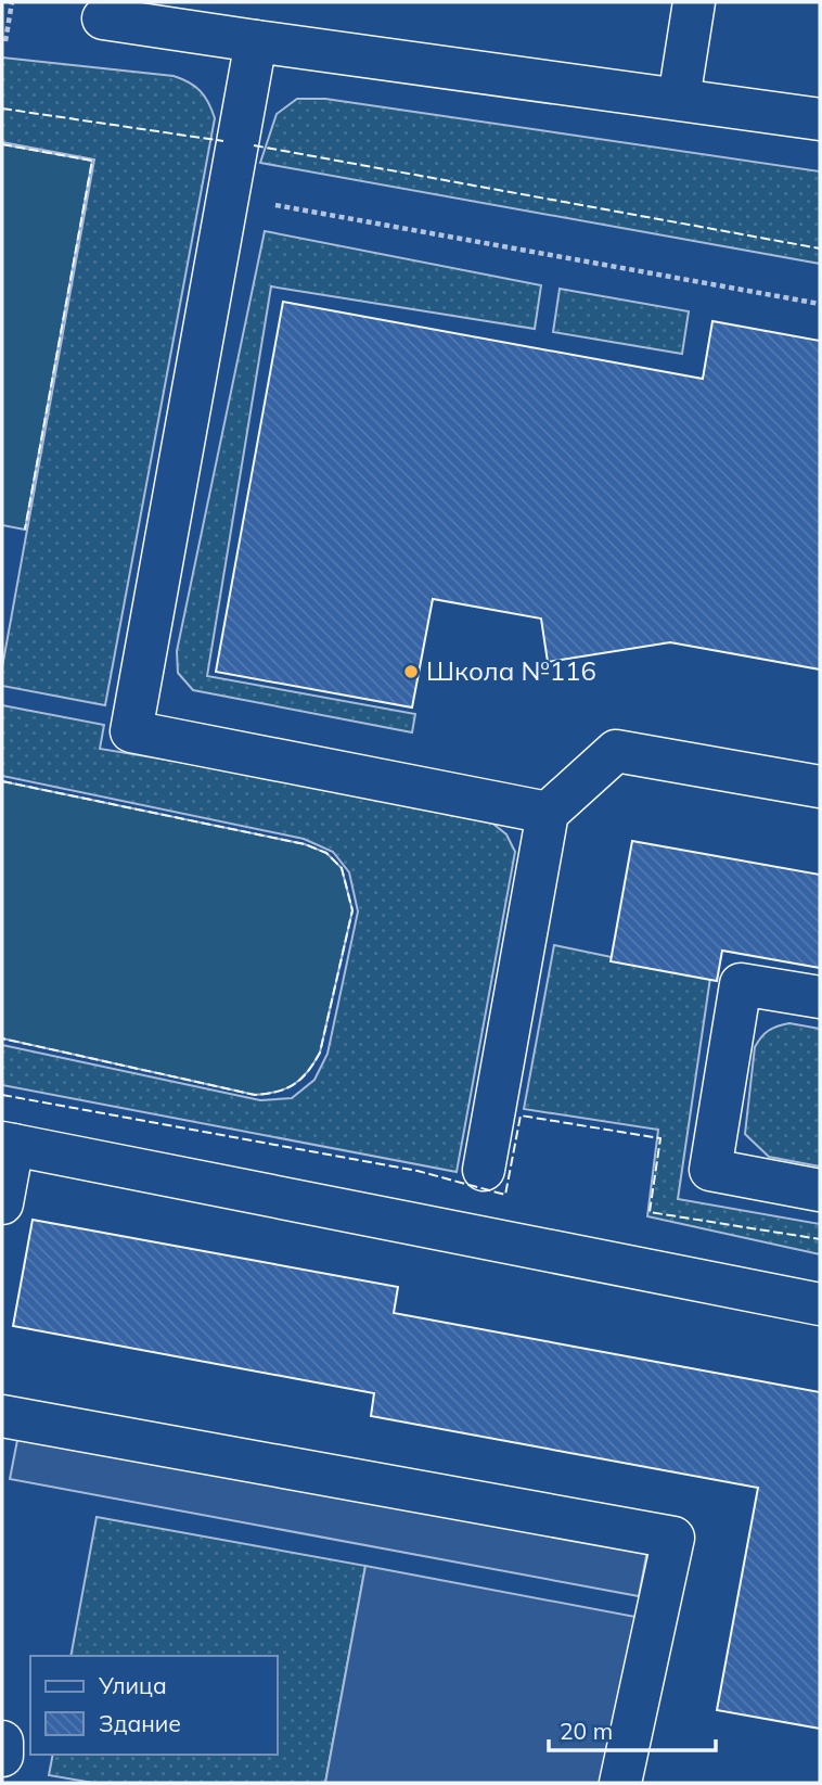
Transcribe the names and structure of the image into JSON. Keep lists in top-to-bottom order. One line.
{"places":["Школа №116"],"legend":["Улица","Здание"],"scale_bar":"20 m"}
